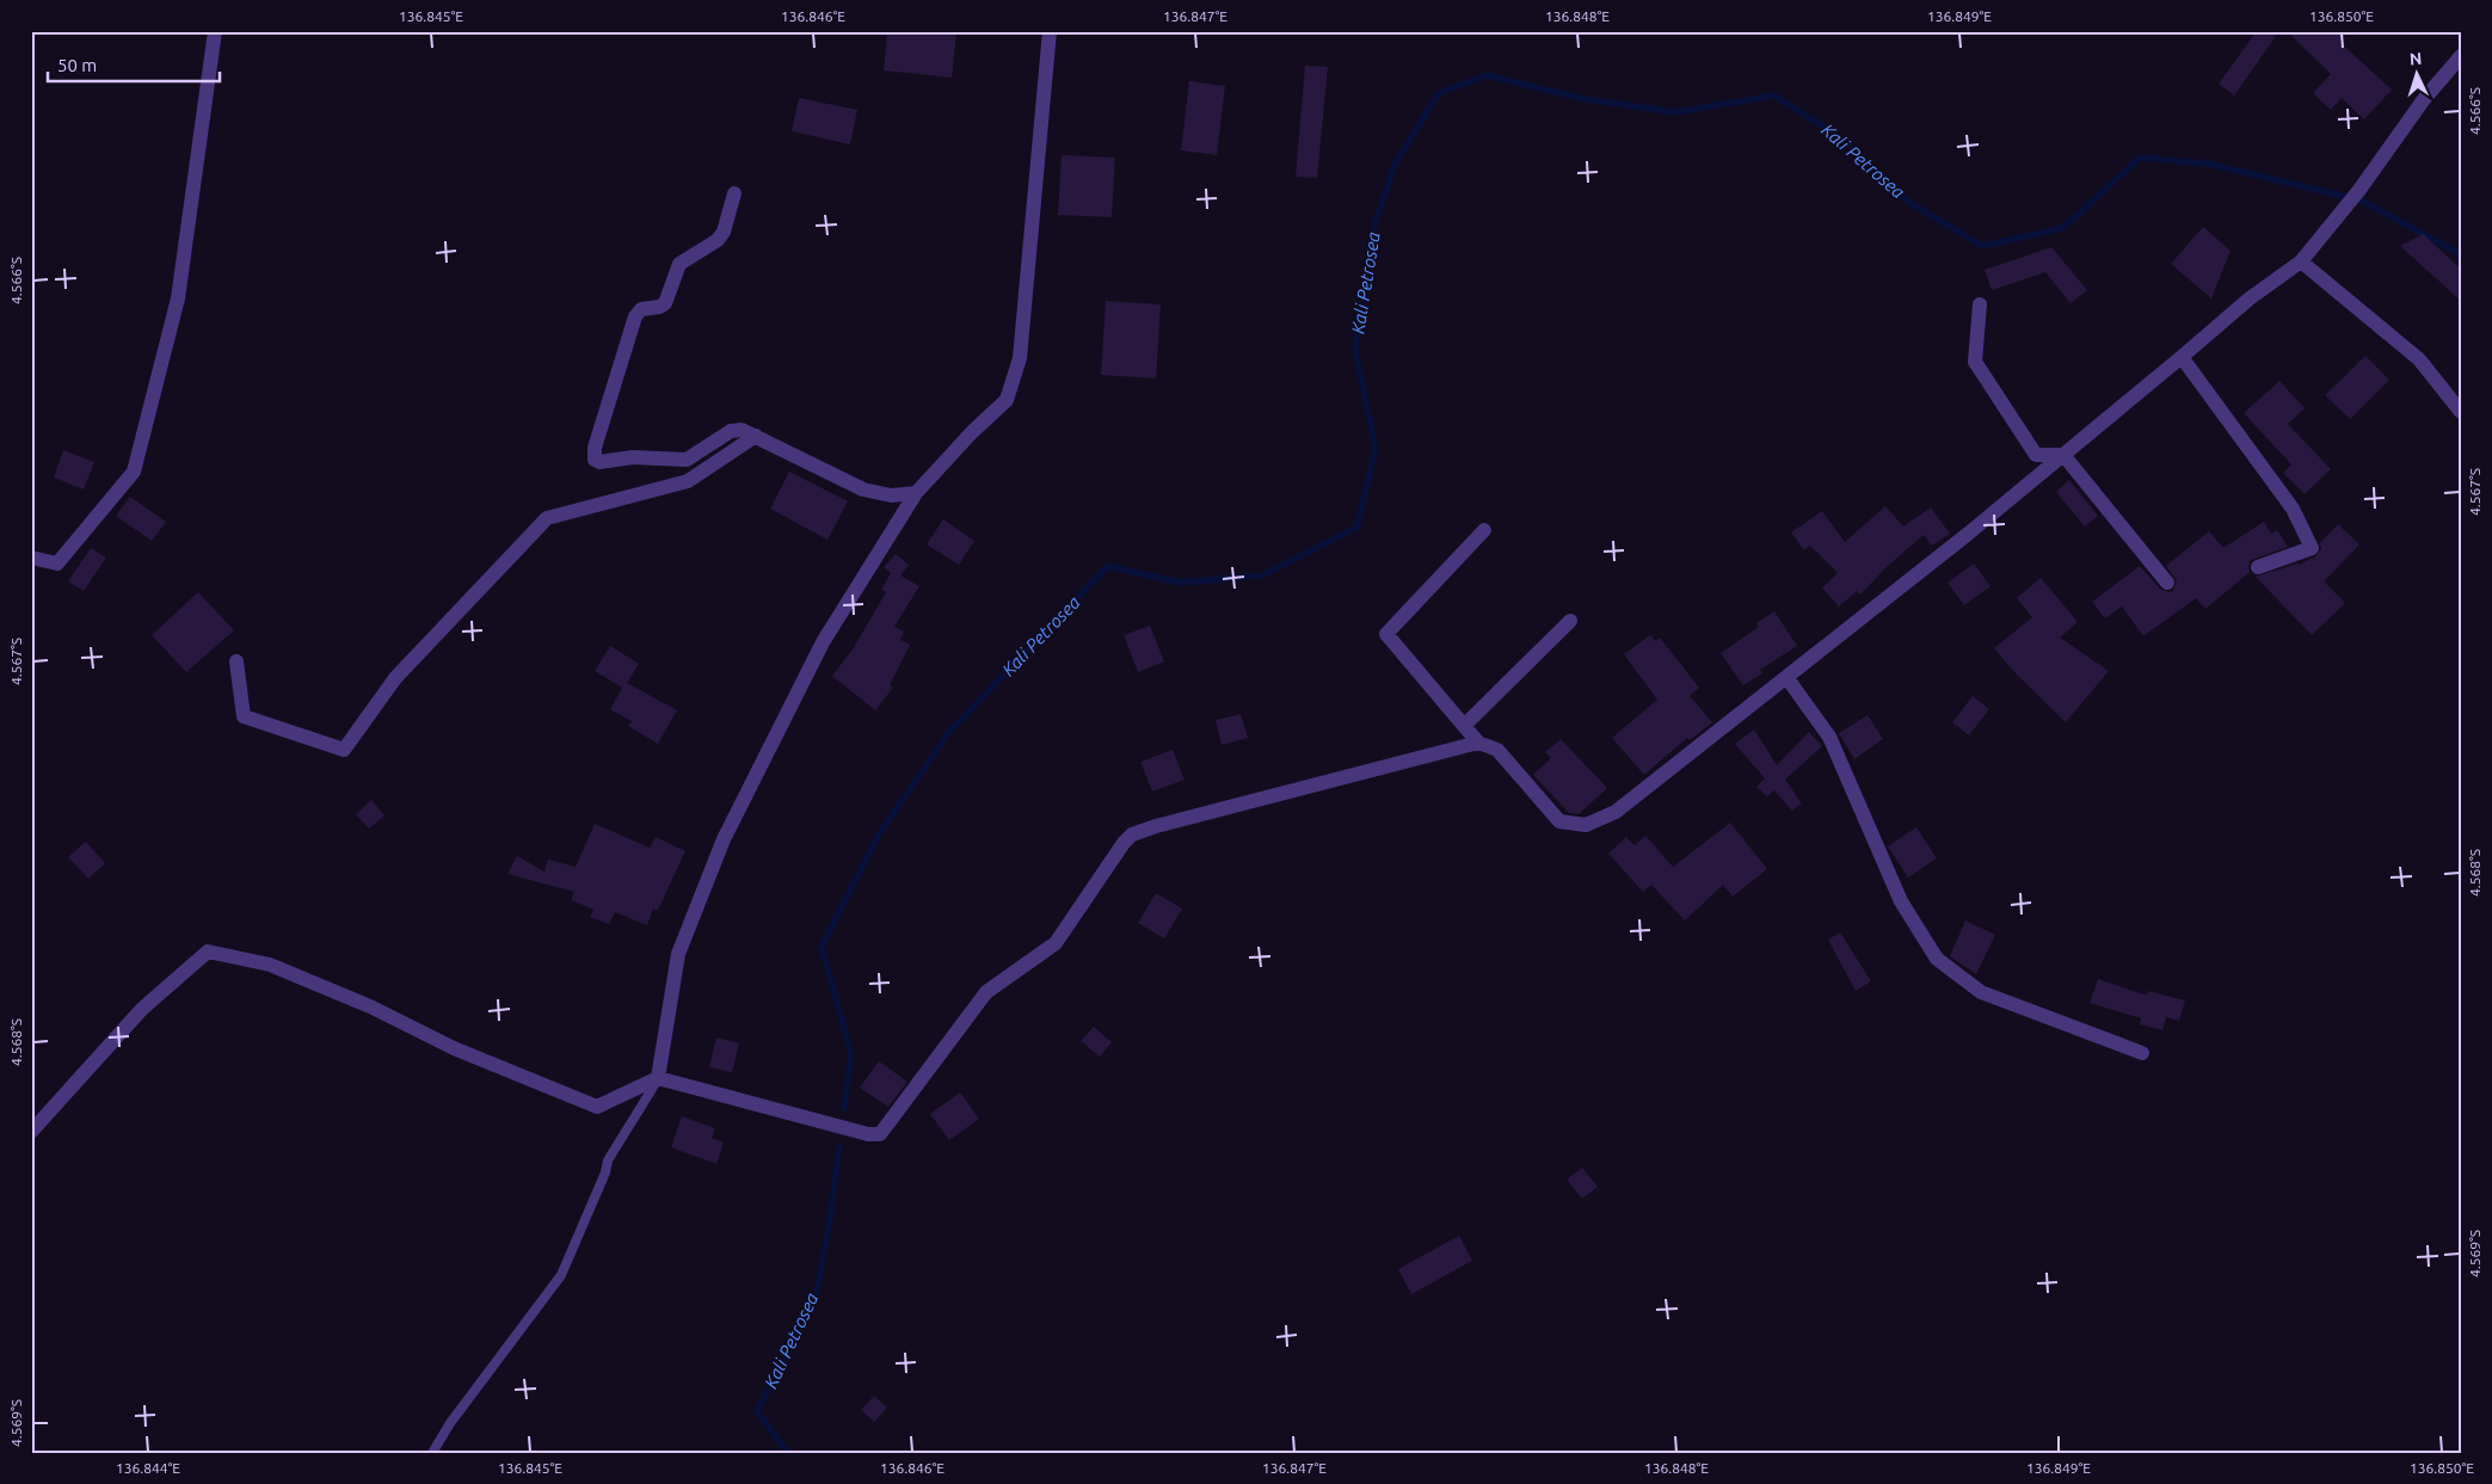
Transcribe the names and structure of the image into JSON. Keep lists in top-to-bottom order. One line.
{"water":["Kali Petrosea"],"scale_bar":"50 m","north":"top","coordinates":["136.845°E","136.846°E","136.847°E","136.848°E","136.849°E","136.850°E","4.566°S","4.567°S","4.568°S","4.569°S","136.844°E"]}
